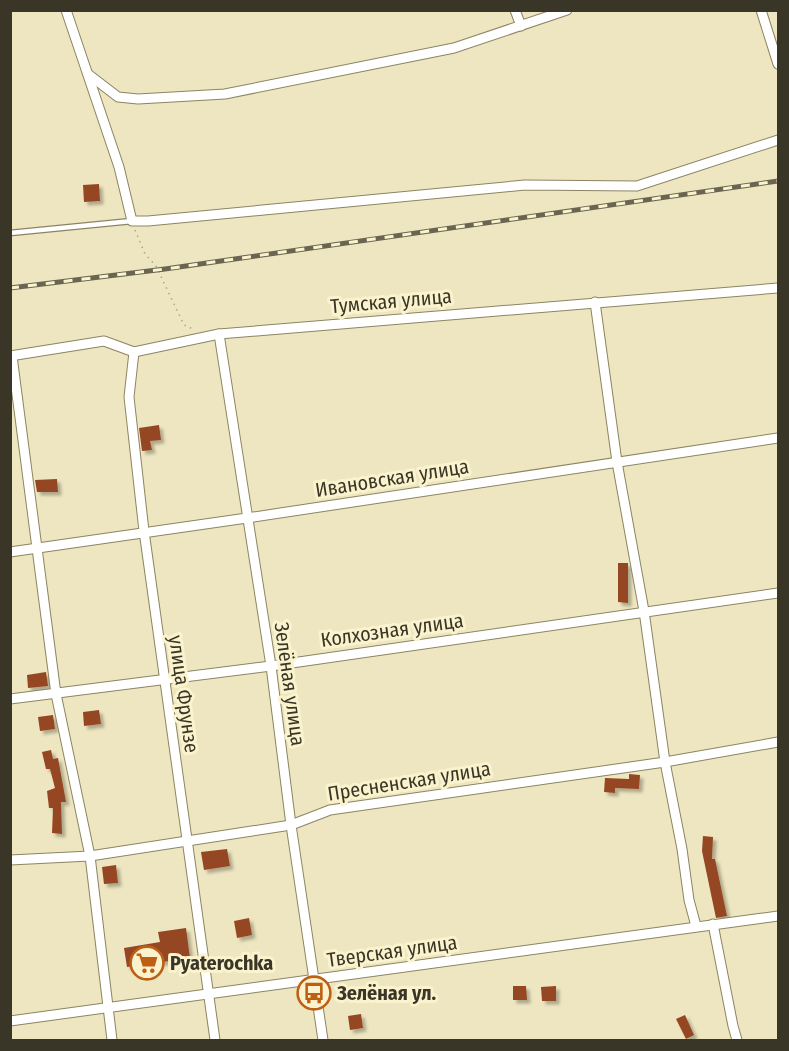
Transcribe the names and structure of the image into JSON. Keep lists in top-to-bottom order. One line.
{"streets":{"street":["Тумская улица","Ивановская улица","Колхозная улица","Зелёная улица","улица Фрунзе","Пресненская улица","Тверская улица"]},"crossings":[["Тумская улица","Зелёная улица"],["Тумская улица","улица Фрунзе"],["Ивановская улица","Зелёная улица"],["Ивановская улица","улица Фрунзе"],["Колхозная улица","Зелёная улица"],["Колхозная улица","улица Фрунзе"],["Зелёная улица","Пресненская улица"],["Зелёная улица","Тверская улица"],["улица Фрунзе","Пресненская улица"],["улица Фрунзе","Тверская улица"]],"places":{"supermarket":["Pyaterochka"],"bus stop":["Зелёная ул."]}}
